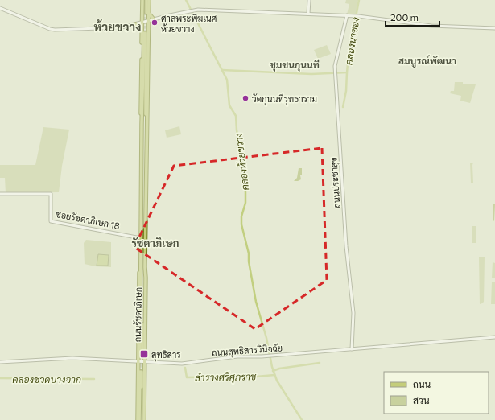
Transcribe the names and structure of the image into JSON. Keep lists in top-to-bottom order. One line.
{"streets":{"main road":["ถนนรัชดาภิเษก"],"street":["ถนนประชาสุข","ซอยรัชดาภิเษก 18","ถนนสุทธิสารวินิจฉัย"]},"crossings":[["ถนนประชาสุข","ถนนสุทธิสารวินิจฉัย"],["ซอยรัชดาภิเษก 18","ถนนรัชดาภิเษก"],["ถนนรัชดาภิเษก","ถนนสุทธิสารวินิจฉัย"]],"districts":["ห้วยขวาง","สมบูรณ์พัฒนา","ชุมชนกุนนที","รัชดาภิเษก"],"water":["คลองนาซอง","คลองห้วยขวาง","ลำรางศรีศุภราช","คลองชวดบางจาก"],"places":{"other":["ศาลพระพิฆเนศ ห้วยขวาง","วัดกุนนทีรุทธาราม"],"transit":["สุทธิสาร"]},"legend":["ถนน","สวน"],"scale_bar":"200 m"}
